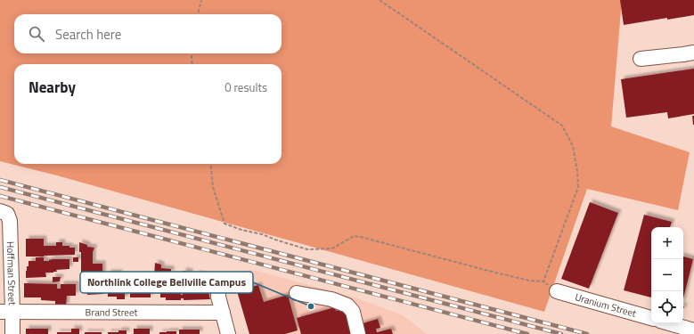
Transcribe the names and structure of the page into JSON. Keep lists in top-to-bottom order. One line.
{"streets":{"street":["Hoffman Street","Uranium Street","Brand Street"]},"crossings":[["Hoffman Street","Brand Street"]],"places":["Northlink College Bellville Campus"],"page":{"search":"Search here","heading":["Nearby","0 results"],"map_buttons":["+","−"]}}
